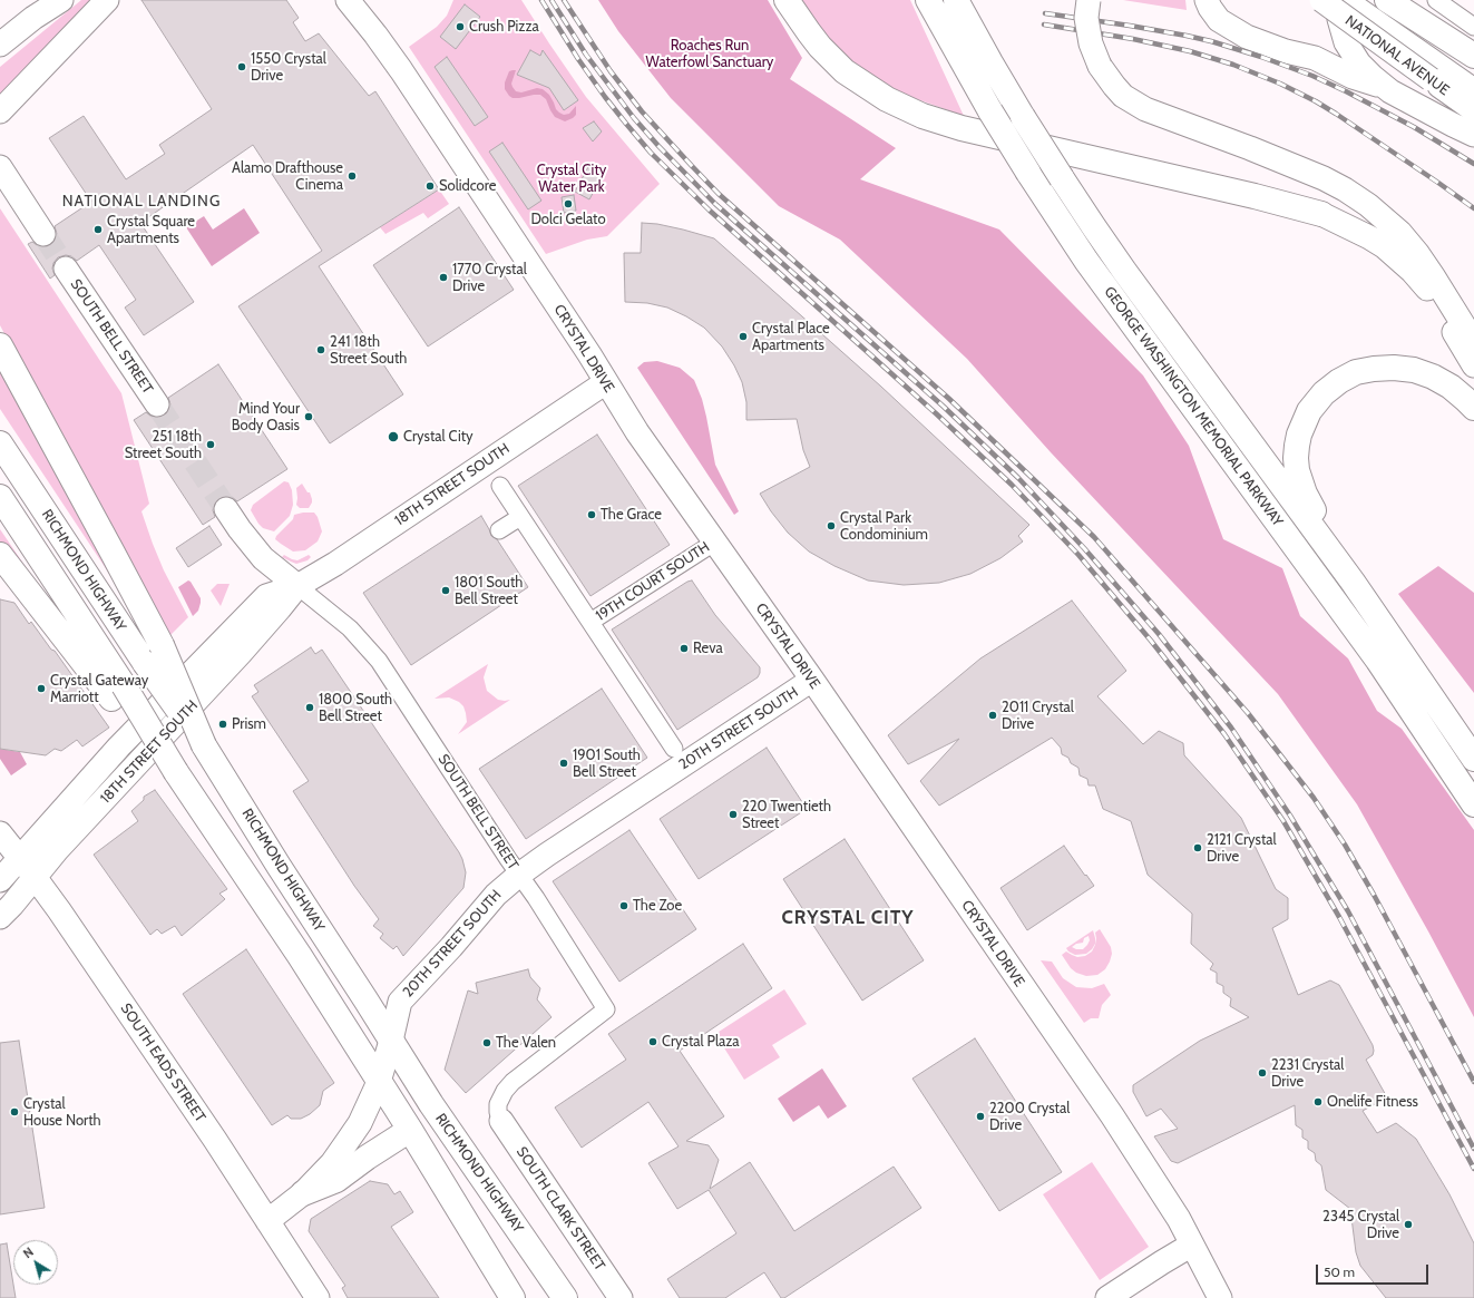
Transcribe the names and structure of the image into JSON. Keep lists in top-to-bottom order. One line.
{"streets":{"highway":["GEORGE WASHINGTON MEMORIAL PARKWAY","RICHMOND HIGHWAY"],"street":["NATIONAL AVENUE","SOUTH BELL STREET","CRYSTAL DRIVE","18TH STREET SOUTH","19TH COURT SOUTH","20TH STREET SOUTH","SOUTH EADS STREET","SOUTH CLARK STREET"]},"crossings":[["SOUTH BELL STREET","18TH STREET SOUTH"],["SOUTH BELL STREET","20TH STREET SOUTH"],["SOUTH BELL STREET","SOUTH CLARK STREET"],["CRYSTAL DRIVE","18TH STREET SOUTH"],["CRYSTAL DRIVE","19TH COURT SOUTH"],["CRYSTAL DRIVE","20TH STREET SOUTH"],["18TH STREET SOUTH","SOUTH EADS STREET"],["RICHMOND HIGHWAY","20TH STREET SOUTH"],["20TH STREET SOUTH","SOUTH EADS STREET"]],"districts":["NATIONAL LANDING","CRYSTAL CITY"],"parks":["Roaches Run Waterfowl Sanctuary","Crystal City Water Park"],"places":["Crush Pizza","1550 Crystal Drive","Alamo Drafthouse Cinema","Solidcore","Dolci Gelato","Crystal Square Apartments","1770 Crystal Drive","Crystal Place Apartments","241 18th Street South","Mind Your Body Oasis","Crystal City","251 18th Street South","The Grace","Crystal Park Condominium","1801 South Bell Street","Reva","Crystal Gateway Marriott","1800 South Bell Street","2011 Crystal Drive","Prism","1901 South Bell Street","220 Twentieth Street","2121 Crystal Drive","The Zoe","Crystal Plaza","The Valen","2231 Crystal Drive","Onelife Fitness","Crystal House North","2200 Crystal Drive","2345 Crystal Drive"],"scale_bar":"50 m","north":"top left"}
